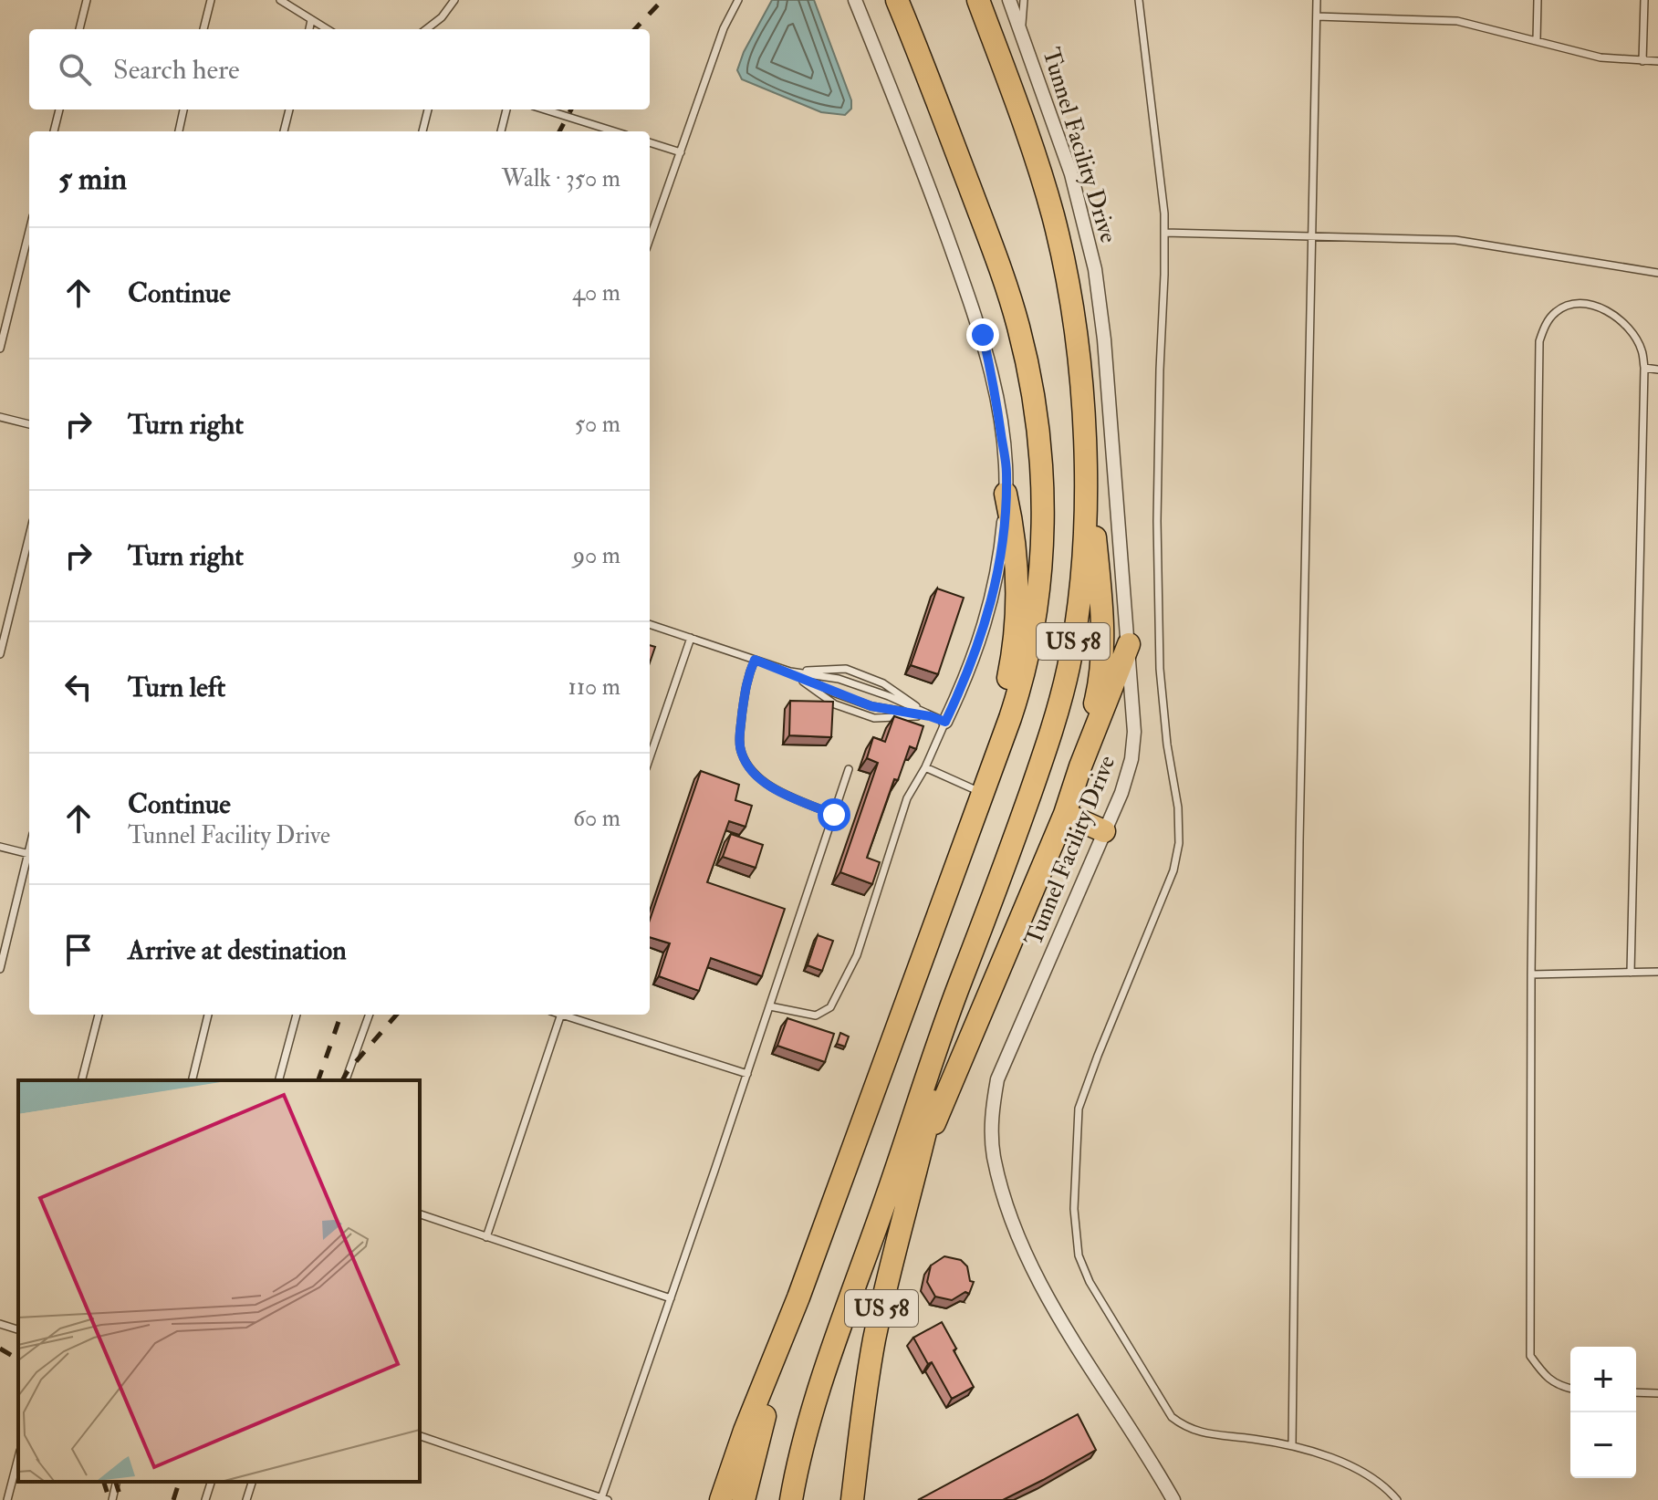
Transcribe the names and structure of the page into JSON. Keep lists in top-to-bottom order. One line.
{"streets":{"highway":["US 58"],"street":["Tunnel Facility Drive"]},"page":{"search":"Search here","heading":["5 min","Walk · 350 m"],"list":[["Continue","40 m"],["Turn right","50 m"],["Turn right","90 m"],["Turn left","110 m"],["Continue","Tunnel Facility Drive","60 m"],"Arrive at destination"],"map_buttons":["+","−"]}}
